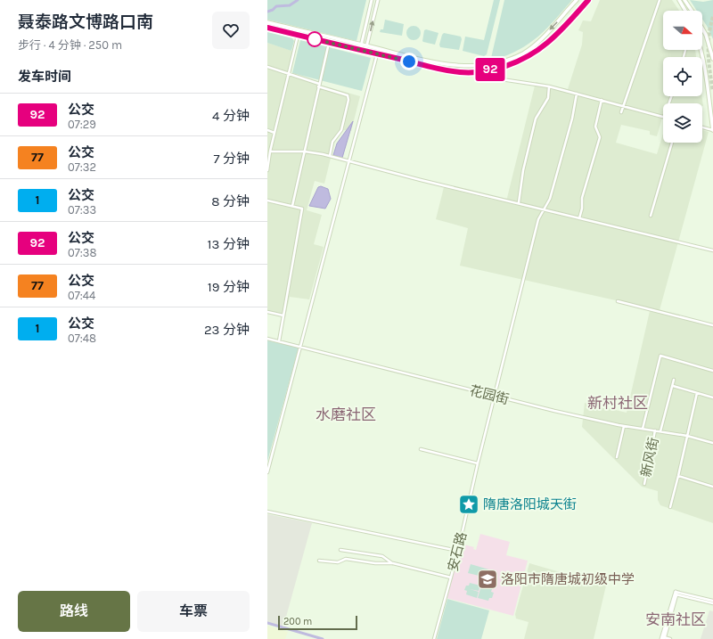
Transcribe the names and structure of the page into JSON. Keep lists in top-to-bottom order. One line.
{"streets":{"street":["花园街","新风街","安石路"]},"crossings":[["花园街","新风街"],["花园街","安石路"]],"districts":["新村社区","水磨社区","安南社区"],"places":{"place":["隋唐洛阳城天街"],"school or university":["洛阳市隋唐城初级中学"]},"lines":["bus line 92"],"scale_bar":"200 m","north":"right","page":{"heading":[["聂泰路文博路口南","步行 · 4 分钟 · 250 m"],"发车时间"],"on_map":"92","list":[{"mark":"92","name":"公交","note":"07:29","value":"4 分钟"},{"mark":"77","name":"公交","note":"07:32","value":"7 分钟"},{"mark":"1","name":"公交","note":"07:33","value":"8 分钟"},{"mark":"92","name":"公交","note":"07:38","value":"13 分钟"},{"mark":"77","name":"公交","note":"07:44","value":"19 分钟"},{"mark":"1","name":"公交","note":"07:48","value":"23 分钟"}],"buttons":["路线","车票"],"scale":"200 m"}}
